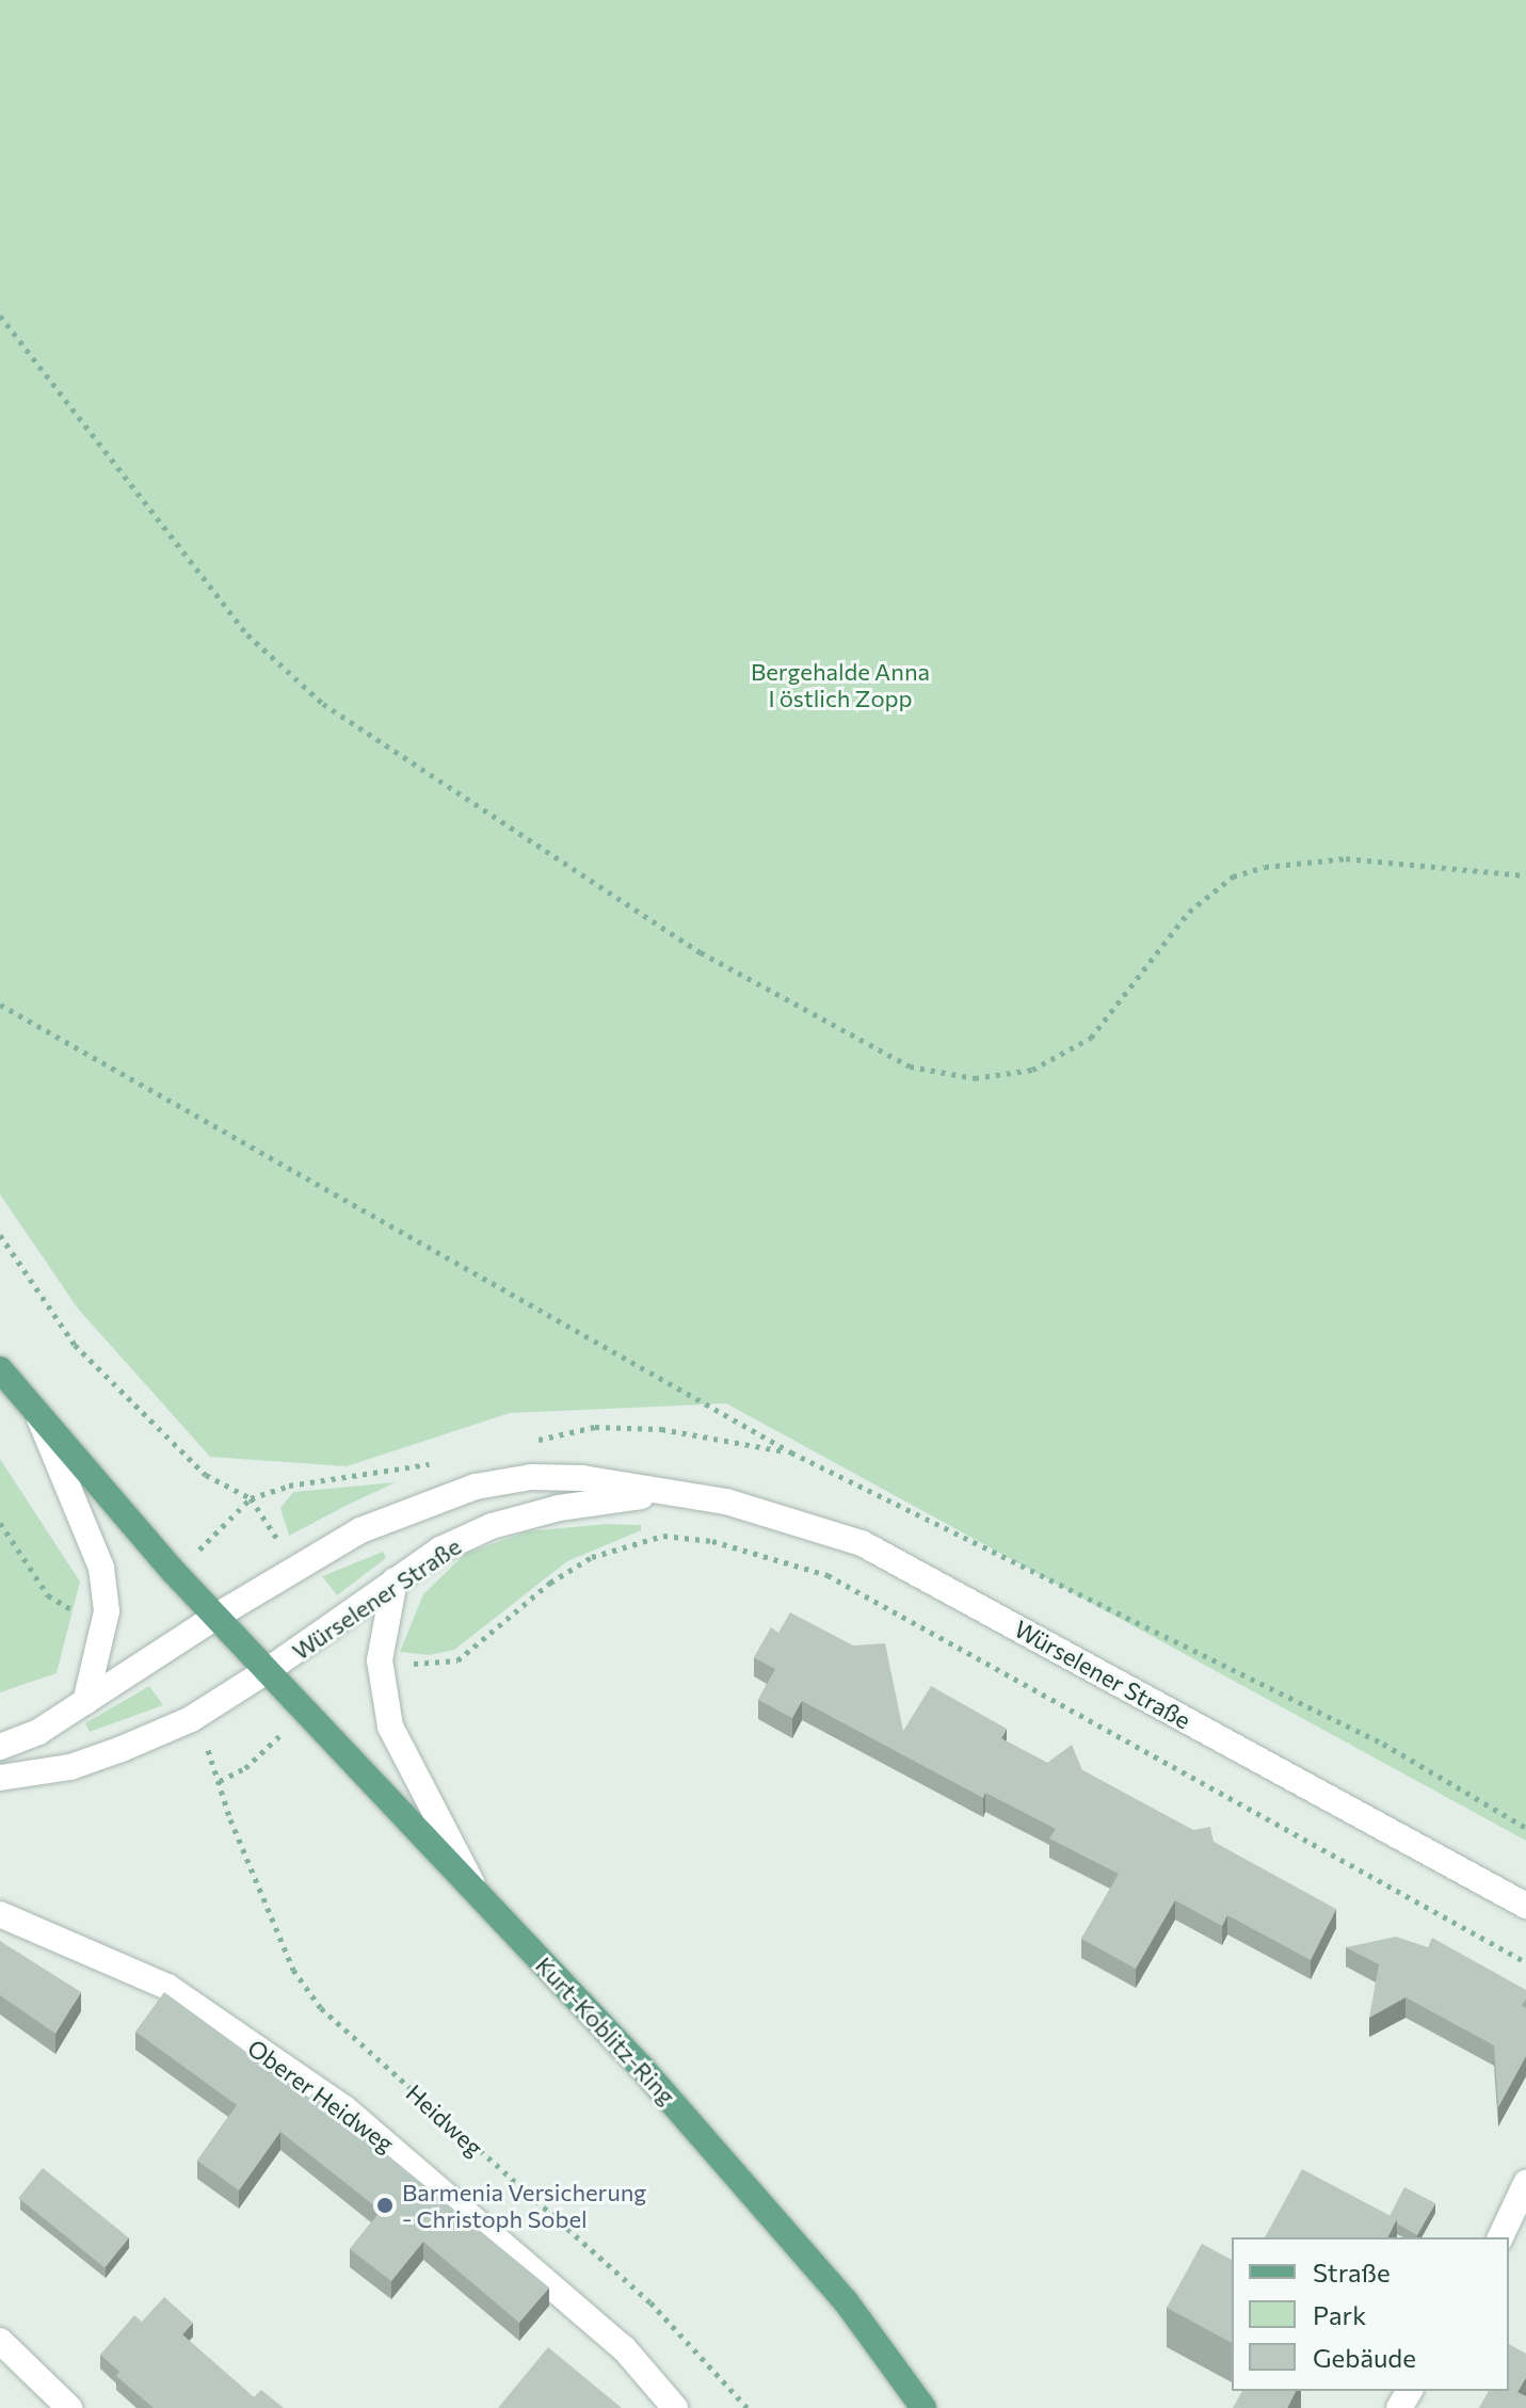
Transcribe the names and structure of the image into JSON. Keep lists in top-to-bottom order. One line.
{"streets":{"main road":["Würselener Straße","Kurt-Koblitz-Ring","Oberer Heidweg"],"path":["Heidweg"]},"crossings":[["Würselener Straße","Kurt-Koblitz-Ring"]],"parks":["Bergehalde Anna I östlich Zopp"],"places":["Barmenia Versicherung - Christoph Sobel"],"legend":["Straße","Park","Gebäude"]}
